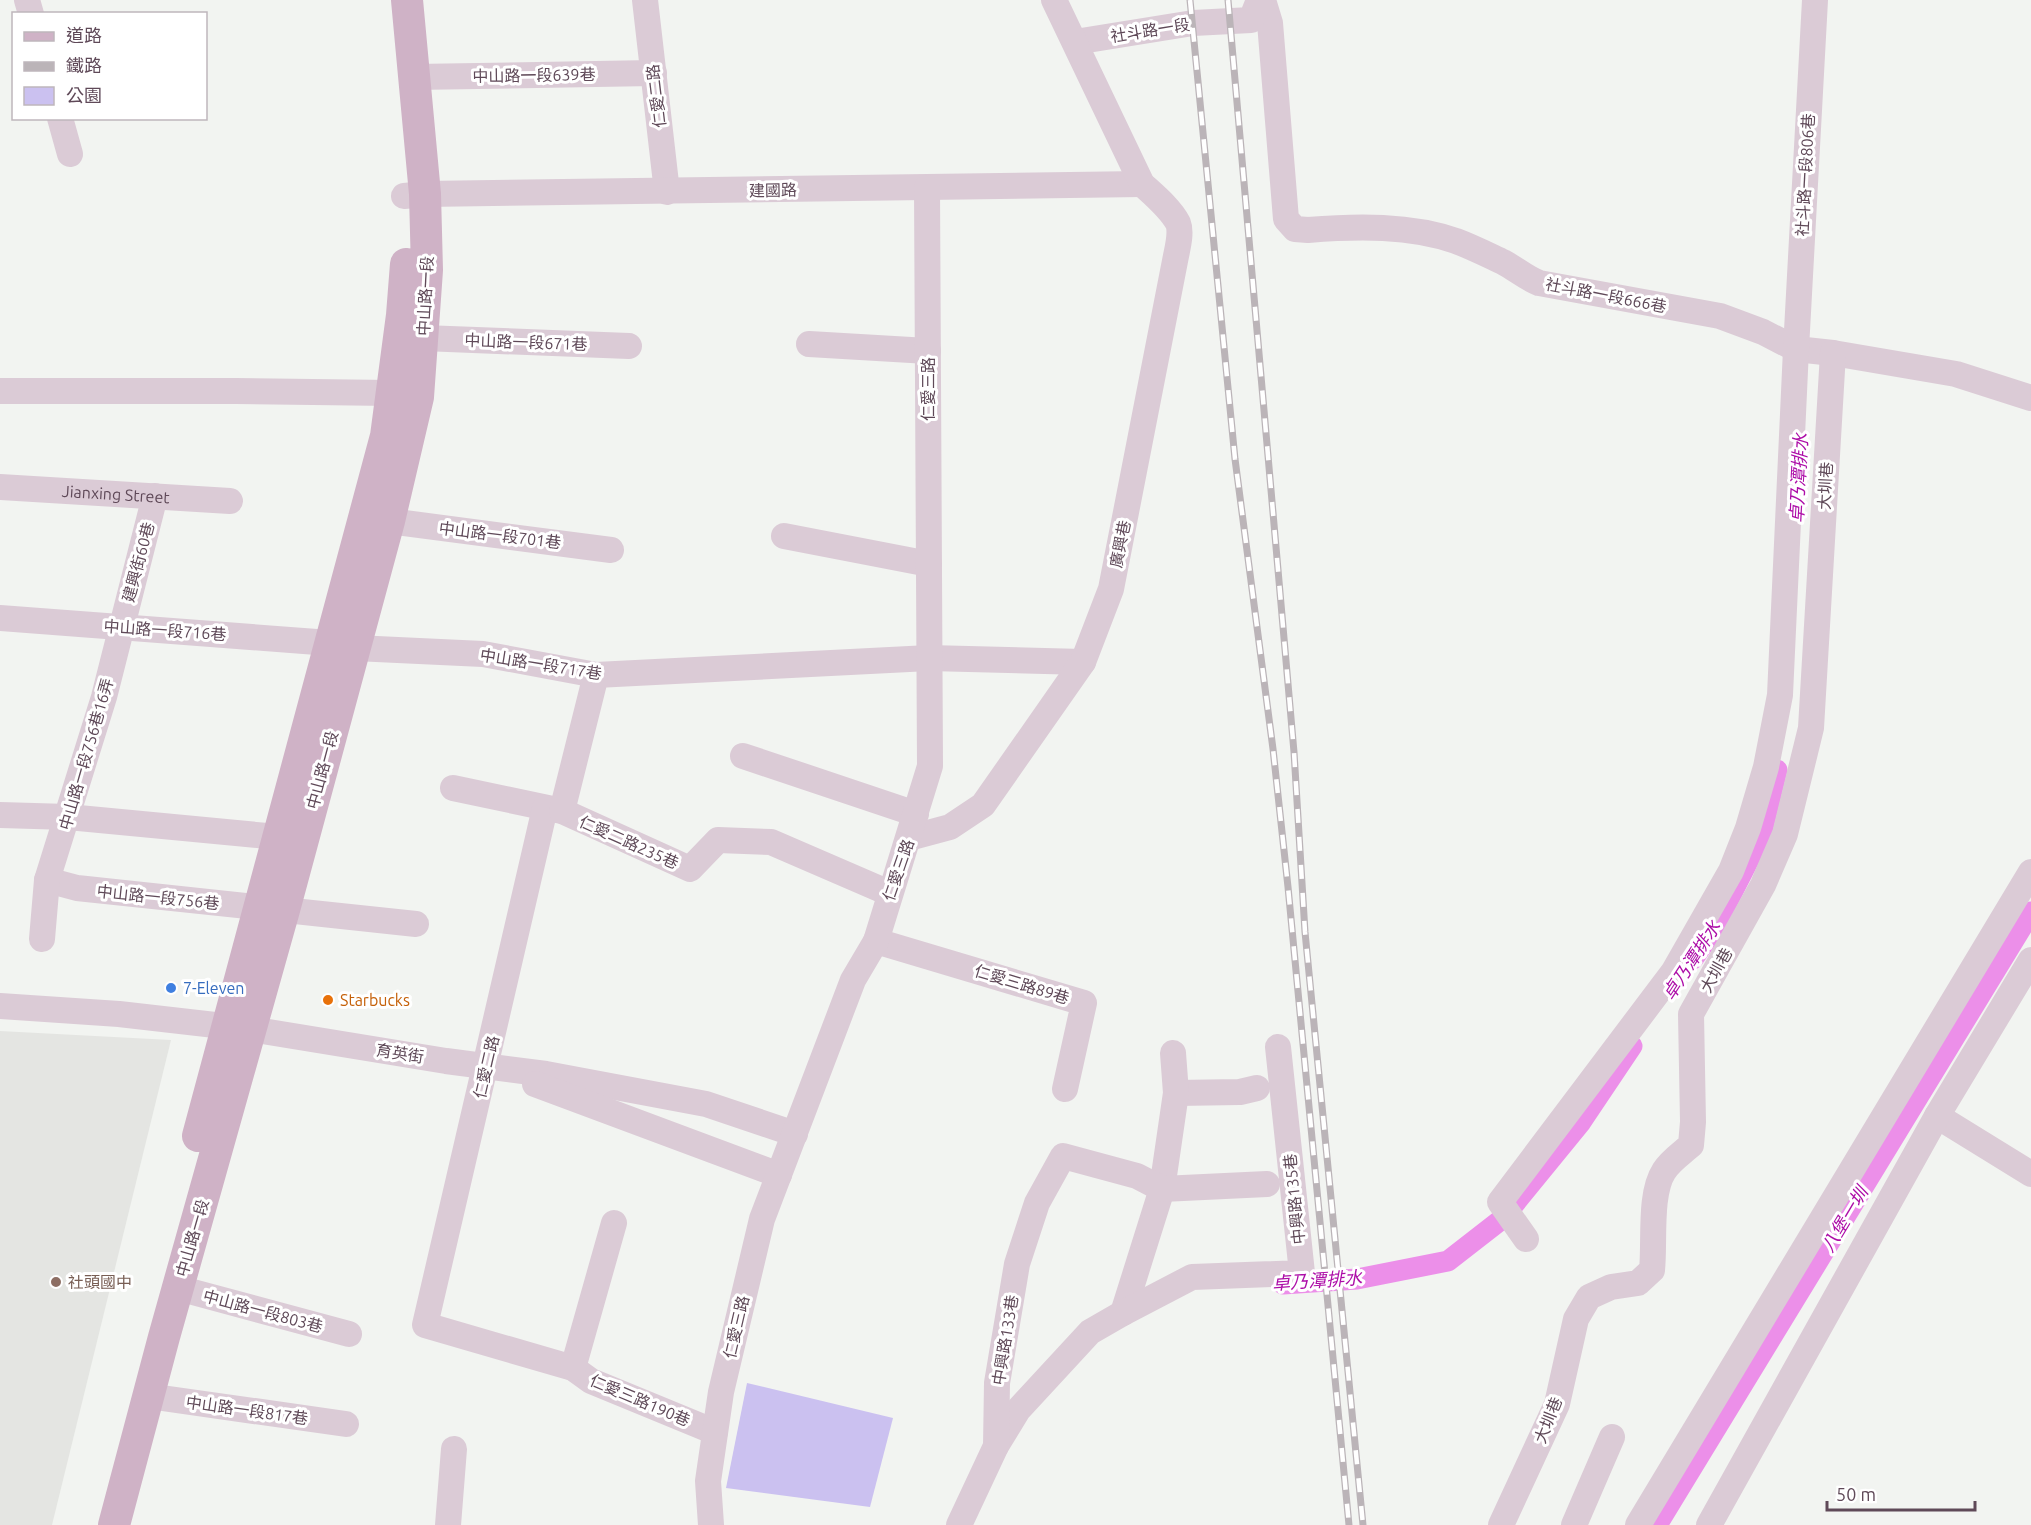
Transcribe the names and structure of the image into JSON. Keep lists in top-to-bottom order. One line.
{"streets":{"main road":["中山路一段"],"street":["社斗路一段","中山路一段639巷","仁愛二路","社斗路一段806巷","建國路","社斗路一段666巷","中山路一段671巷","仁愛三路","大圳巷","Jianxing Street","中山路一段701巷","廣興巷","建興街60巷","中山路一段716巷","中山路一段717巷","中山路一段756巷16弄","仁愛二路235巷","中山路一段756巷","仁愛三路89巷","育英街","中興路135巷","中山路一段803巷","中興路133巷","仁愛三路190巷","中山路一段817巷"]},"crossings":[["社斗路一段","社斗路一段666巷"],["中山路一段639巷","仁愛二路"],["中山路一段639巷","中山路一段"],["仁愛二路","建國路"],["仁愛二路","中山路一段717巷"],["仁愛二路","仁愛二路235巷"],["仁愛二路","育英街"],["仁愛二路","仁愛三路190巷"],["社斗路一段806巷","社斗路一段666巷"],["社斗路一段806巷","大圳巷"],["建國路","中山路一段"],["建國路","仁愛三路"],["建國路","廣興巷"],["社斗路一段666巷","大圳巷"],["中山路一段","中山路一段671巷"],["中山路一段","中山路一段701巷"],["中山路一段","中山路一段716巷"],["中山路一段","中山路一段717巷"],["中山路一段","中山路一段756巷"],["中山路一段","育英街"],["中山路一段","中山路一段803巷"],["中山路一段","中山路一段817巷"],["仁愛三路","廣興巷"],["仁愛三路","中山路一段717巷"],["仁愛三路","仁愛二路235巷"],["仁愛三路","仁愛三路89巷"],["仁愛三路","育英街"],["仁愛三路","仁愛三路190巷"],["Jianxing Street","建興街60巷"],["廣興巷","中山路一段717巷"],["建興街60巷","中山路一段716巷"],["建興街60巷","中山路一段756巷16弄"],["中山路一段716巷","中山路一段717巷"],["中山路一段716巷","中山路一段756巷16弄"],["中山路一段756巷16弄","中山路一段756巷"],["中興路135巷","中興路133巷"]],"water":["卓乃潭排水","八堡一圳"],"places":["7-Eleven","Starbucks","社頭國中"],"legend":["道路","鐵路","公園"],"scale_bar":"50 m"}
